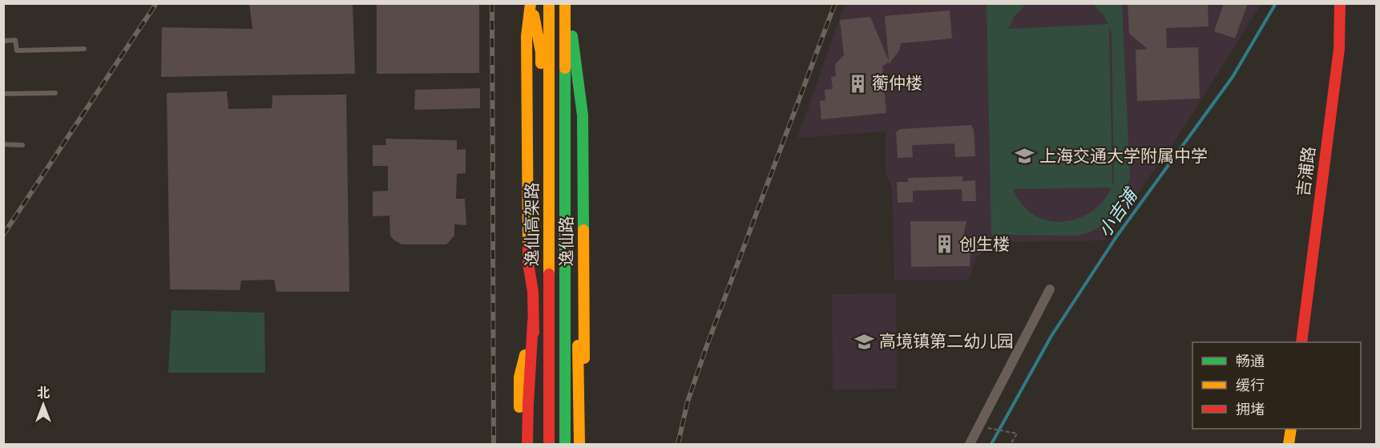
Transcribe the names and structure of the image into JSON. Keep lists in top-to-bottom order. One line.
{"streets":{"main road":["吉浦路","逸仙高架路","逸仙路"]},"crossings":[["逸仙高架路","逸仙路"]],"water":["小吉浦"],"places":{"building":["蘅仲楼","创生楼"],"school or university":["上海交通大学附属中学","高境镇第二幼儿园"]},"legend":["畅通","缓行","拥堵"],"north":"top"}
